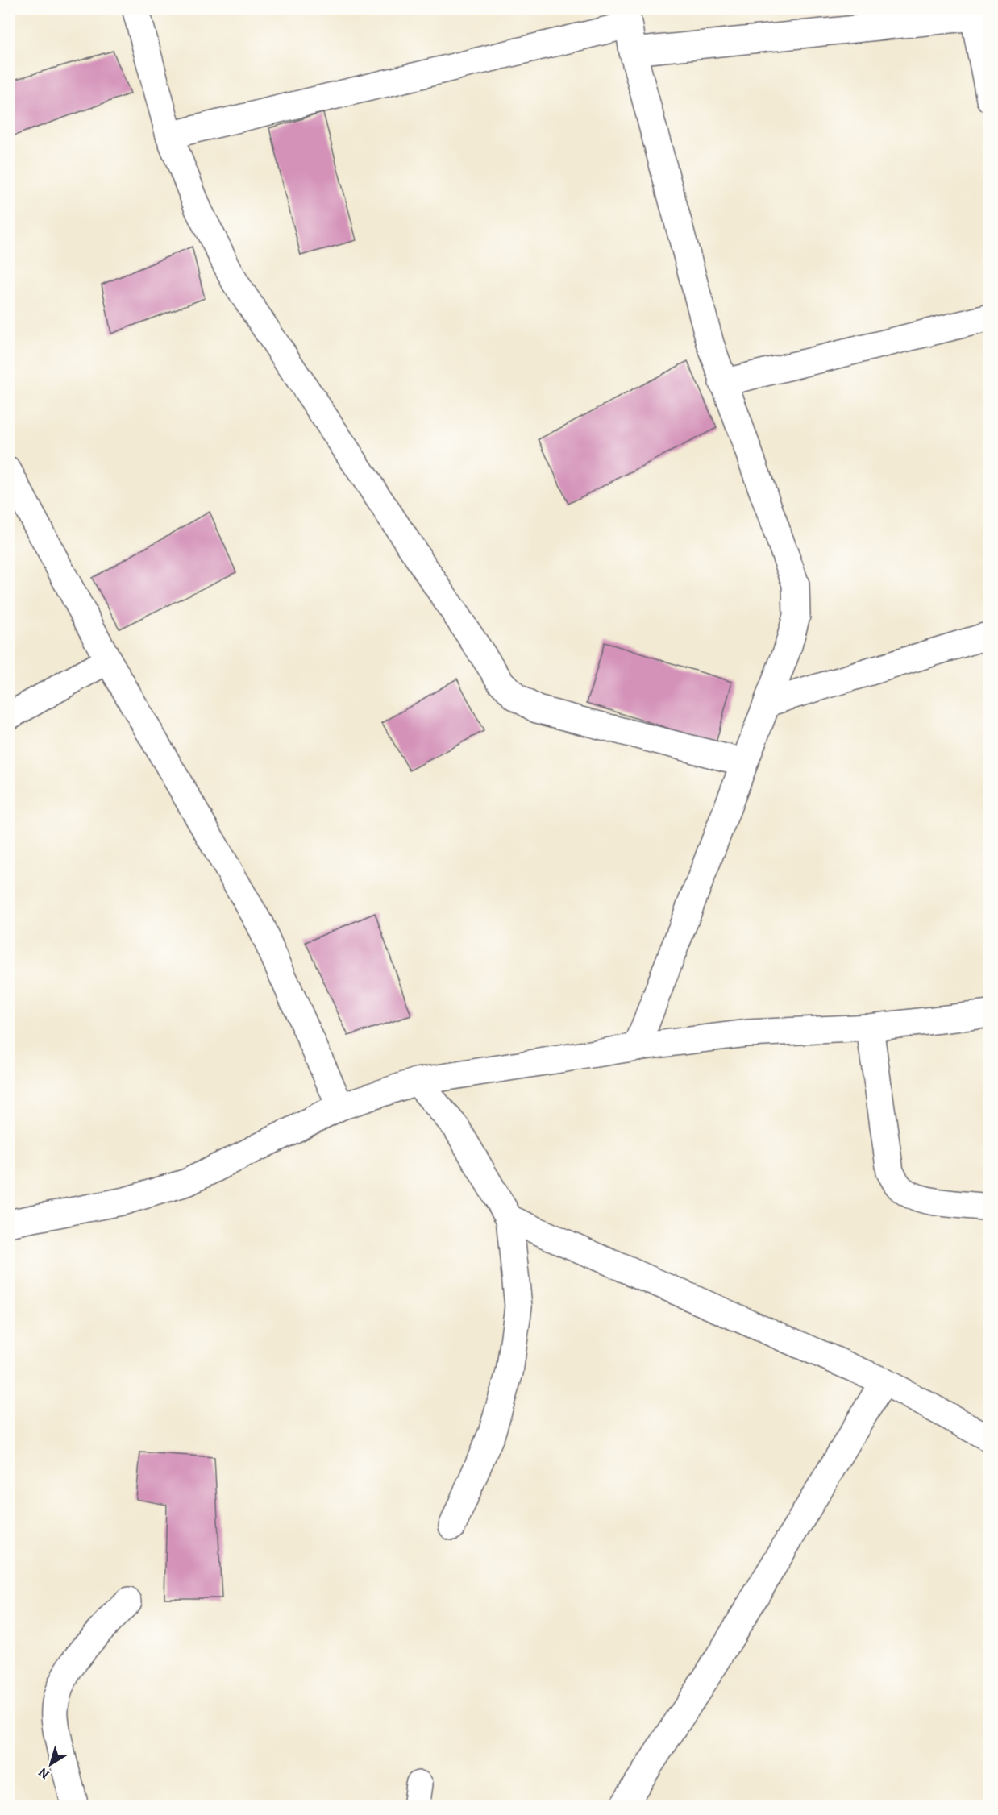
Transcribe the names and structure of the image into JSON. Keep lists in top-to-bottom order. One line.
{"north":"bottom left"}
